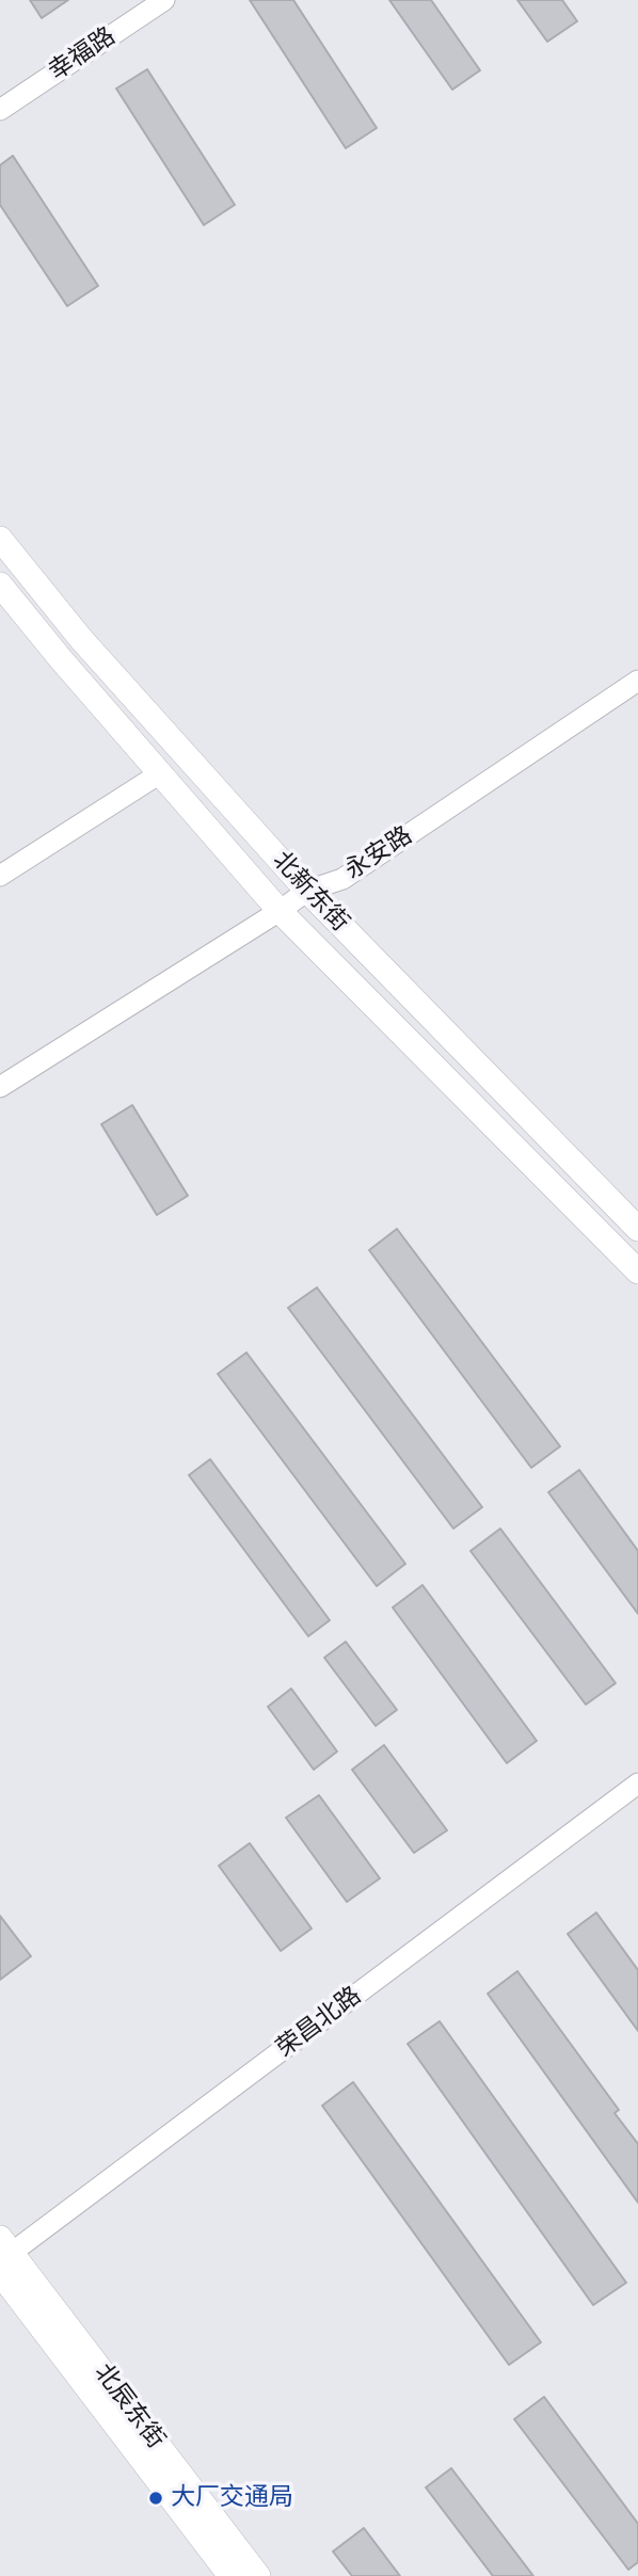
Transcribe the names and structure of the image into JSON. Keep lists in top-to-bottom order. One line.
{"streets":{"main road":["北新东街","北辰东街"],"street":["幸福路","永安路","荣昌北路"]},"crossings":[["永安路","北新东街"],["荣昌北路","北辰东街"]],"places":["大厂交通局"]}
